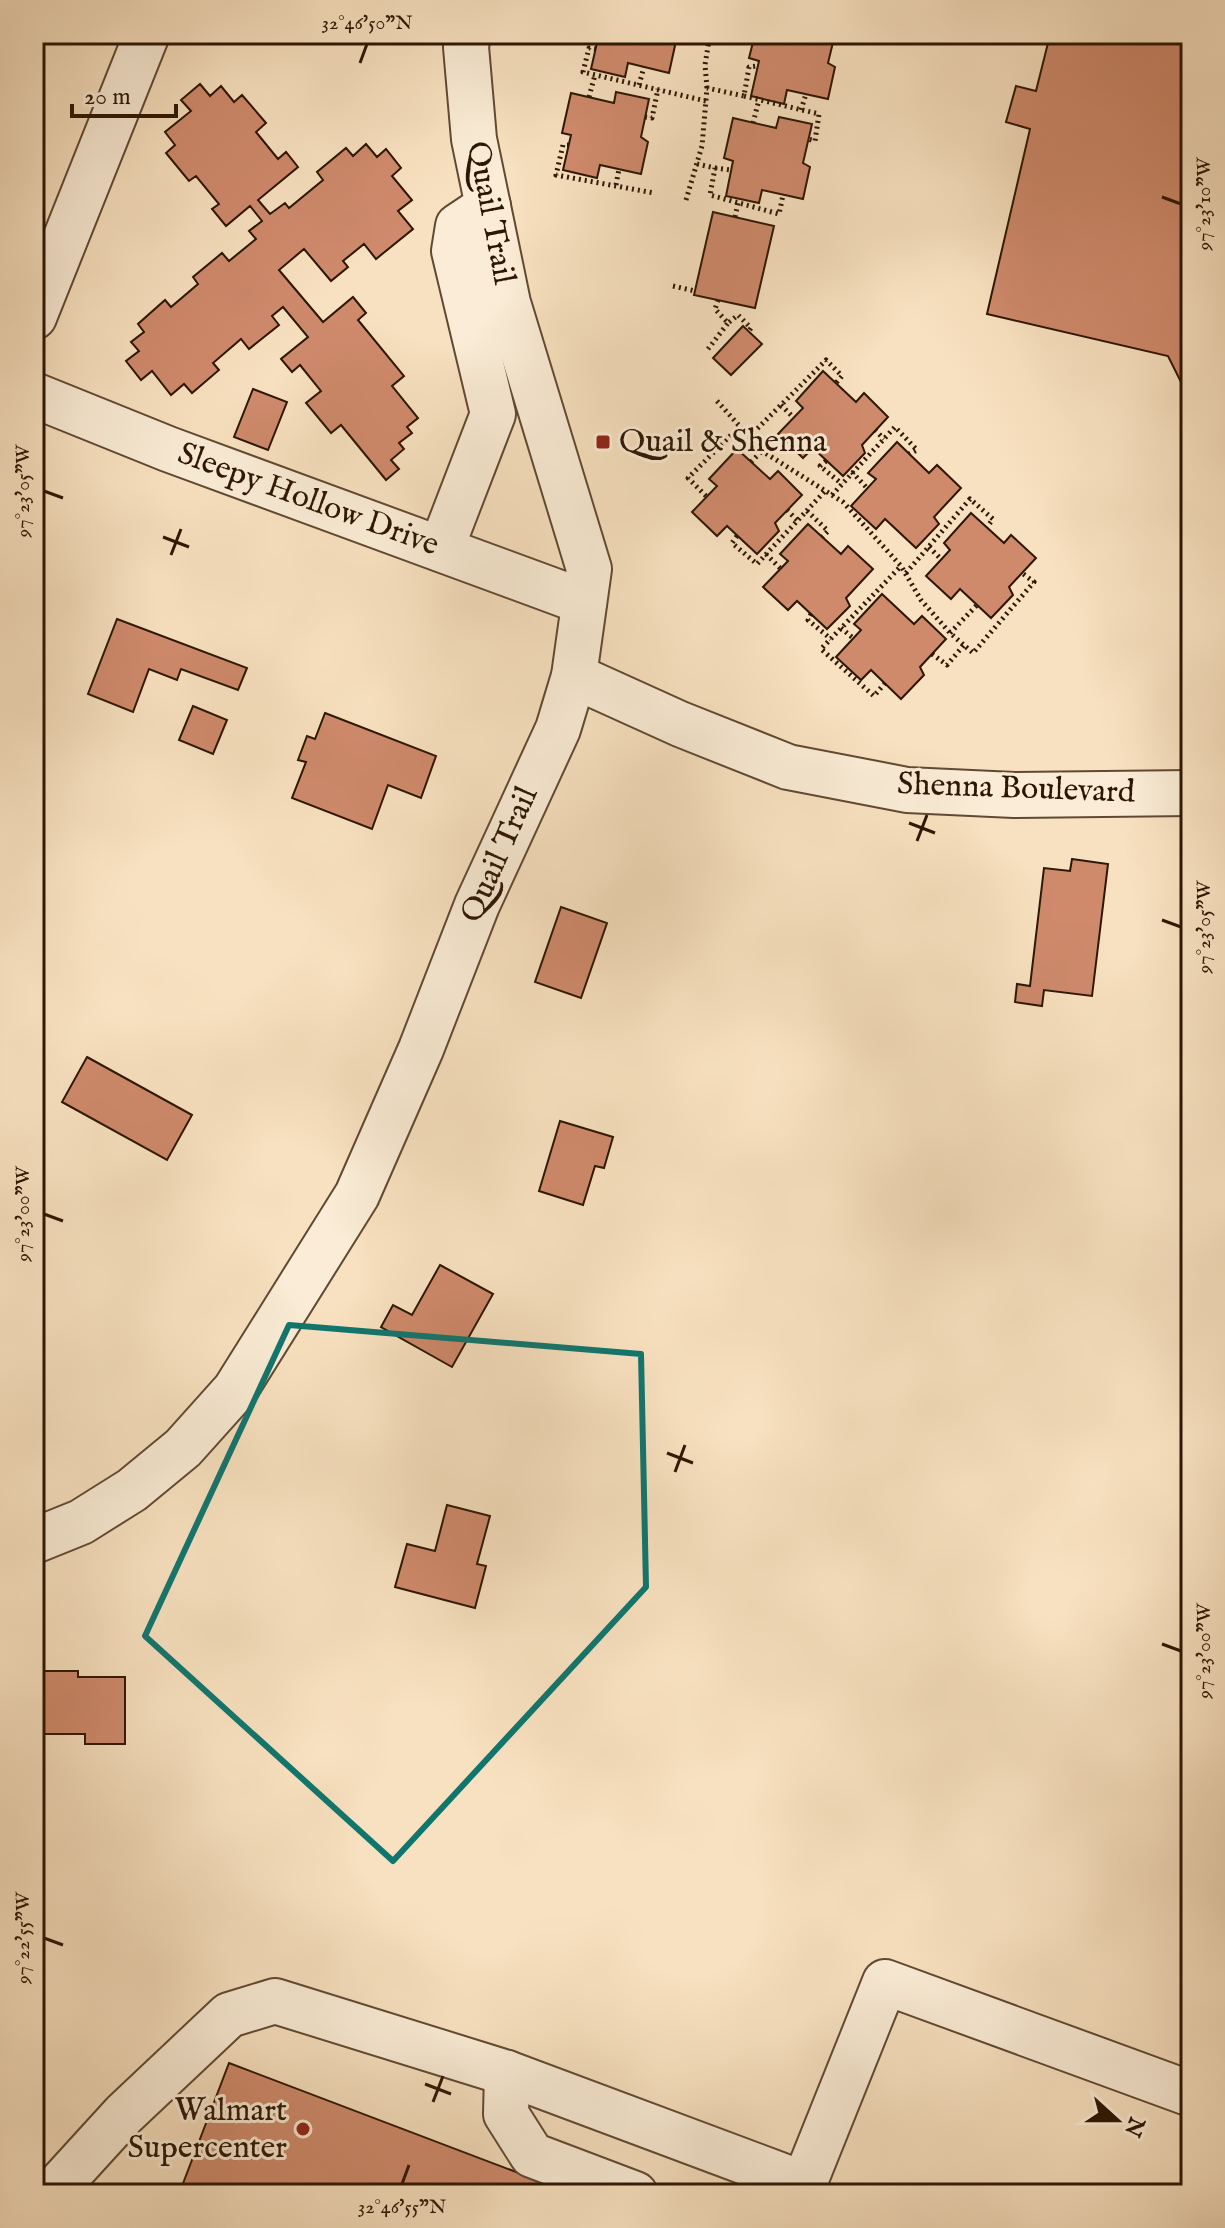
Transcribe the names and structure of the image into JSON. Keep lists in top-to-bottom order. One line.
{"streets":{"street":["Quail Trail","Sleepy Hollow Drive","Shenna Boulevard"]},"crossings":[["Quail Trail","Sleepy Hollow Drive"],["Quail Trail","Shenna Boulevard"]],"places":{"transit":["Quail & Shenna"],"other":["Walmart Supercenter"]},"scale_bar":"20 m","north":"right","coordinates":["32°46'50\"N","97°23'10\"W","97°23'05\"W","97°23'00\"W","97°22'55\"W","32°46'55\"N"]}
